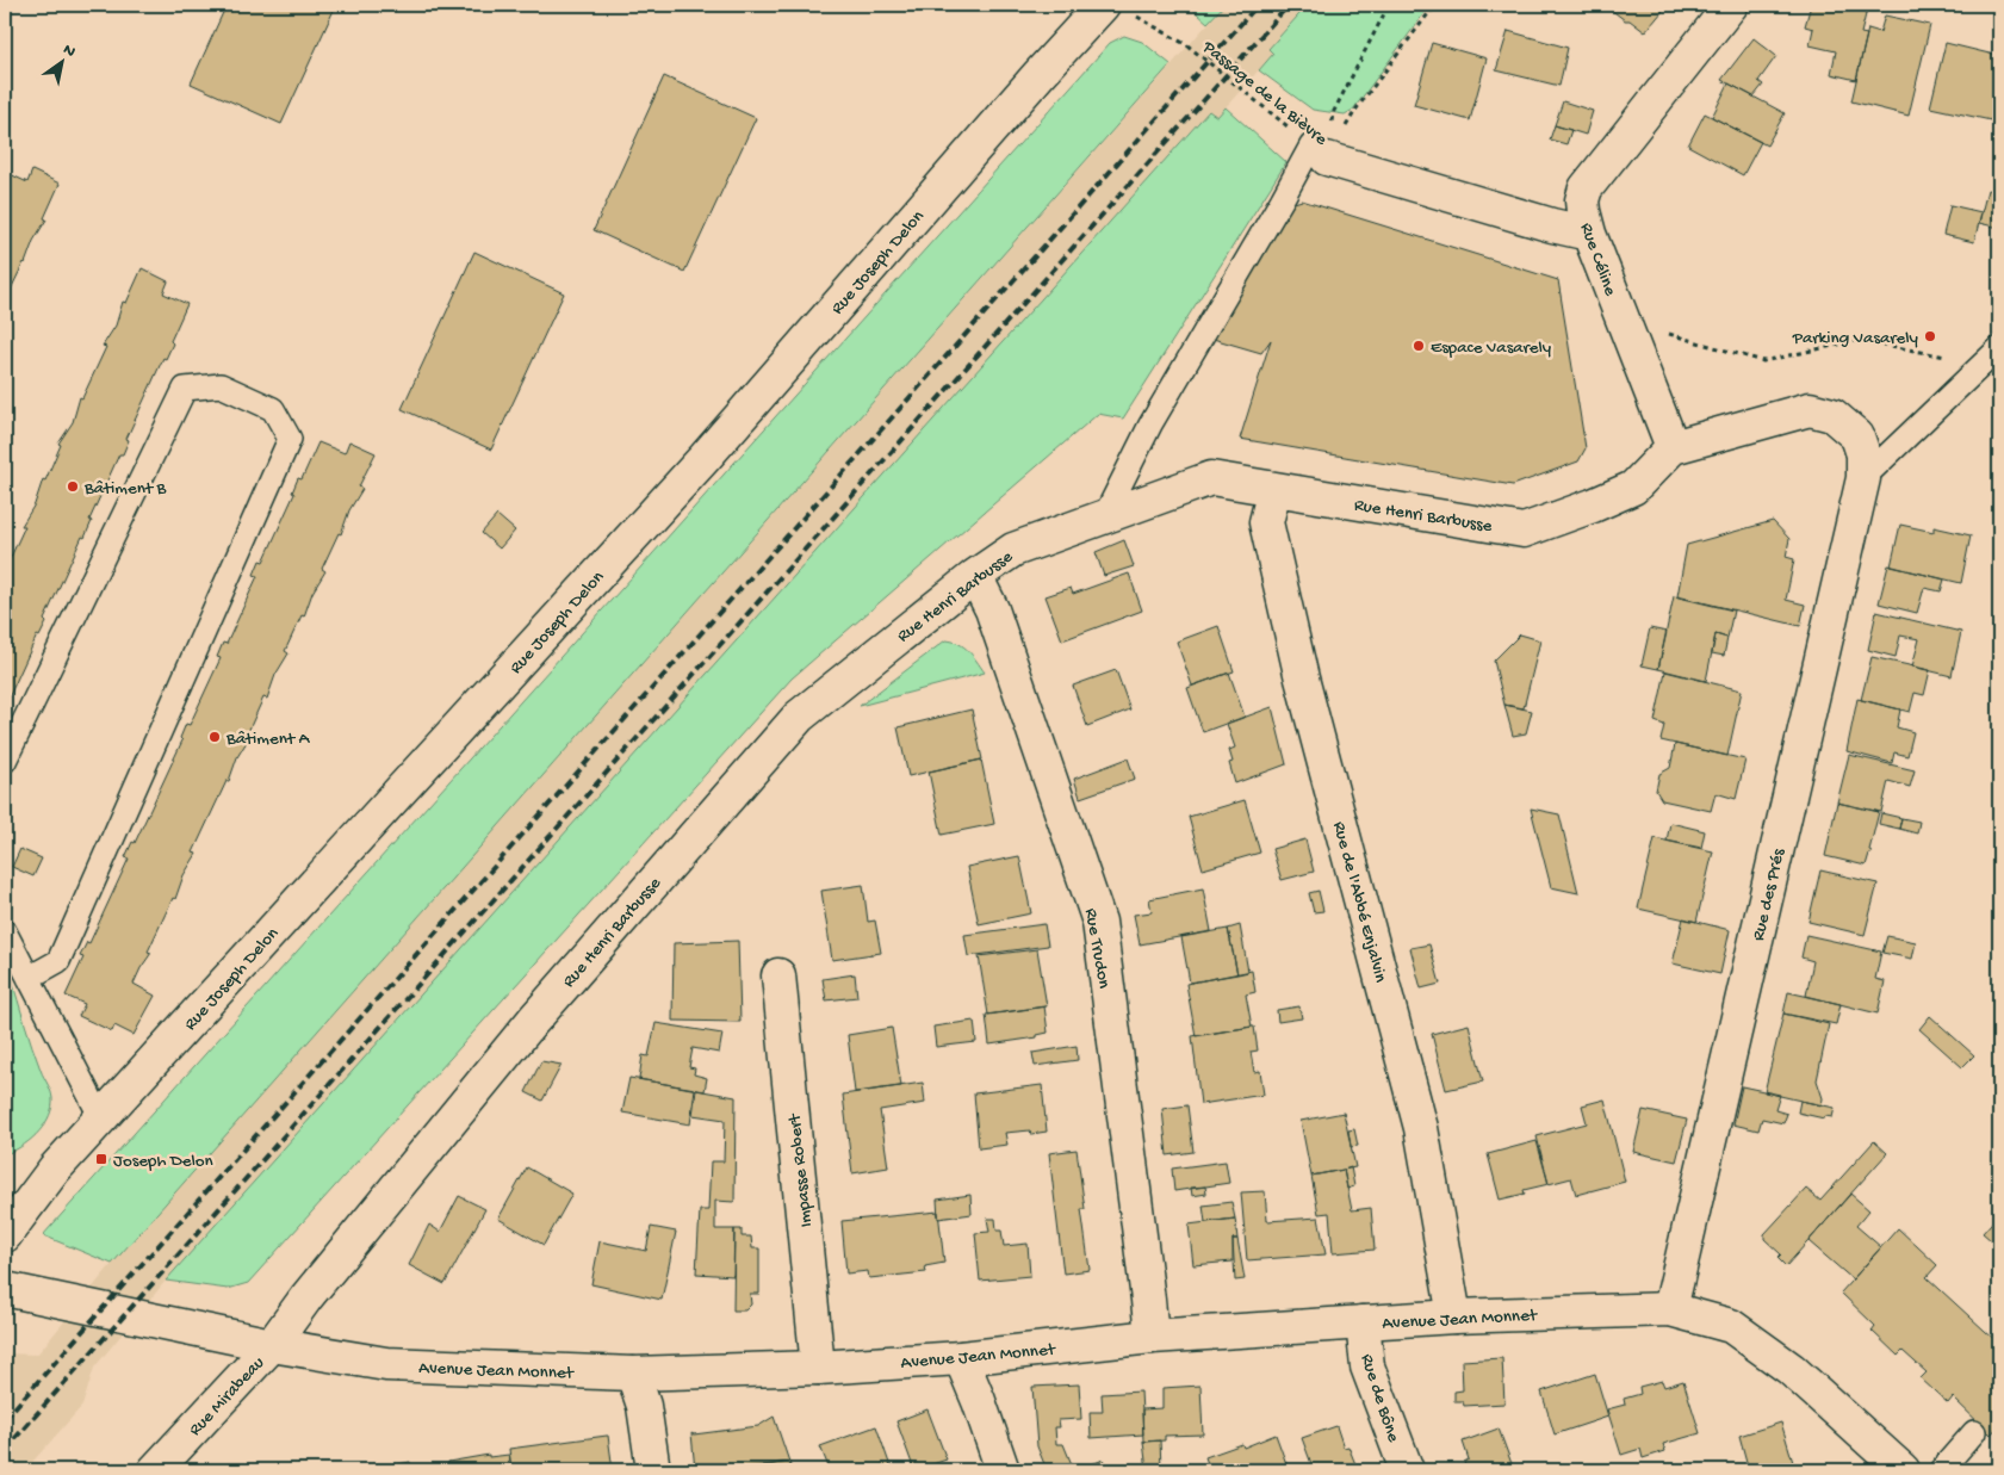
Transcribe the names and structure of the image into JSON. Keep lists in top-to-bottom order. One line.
{"streets":{"street":["Rue Céline","Rue Joseph Delon","Rue Henri Barbusse","Rue des Prés","Rue de l'Abbé Enjalvin","Rue Trudon","Impasse Robert","Avenue Jean Monnet","Rue Mirabeau","Rue de Bône"],"path":["Passage de la Bièvre"]},"crossings":[["Rue Céline","Rue Henri Barbusse"],["Rue Henri Barbusse","Rue de l'Abbé Enjalvin"],["Rue Henri Barbusse","Rue Trudon"],["Rue Henri Barbusse","Avenue Jean Monnet"],["Rue Henri Barbusse","Rue Mirabeau"],["Rue des Prés","Avenue Jean Monnet"],["Rue de l'Abbé Enjalvin","Avenue Jean Monnet"],["Rue Trudon","Avenue Jean Monnet"],["Impasse Robert","Avenue Jean Monnet"],["Avenue Jean Monnet","Rue Mirabeau"],["Avenue Jean Monnet","Rue de Bône"]],"places":{"other":["Parking Vasarely","Espace Vasarely","Bâtiment B","Bâtiment A"],"transit":["Joseph Delon"]},"north":"top right"}
